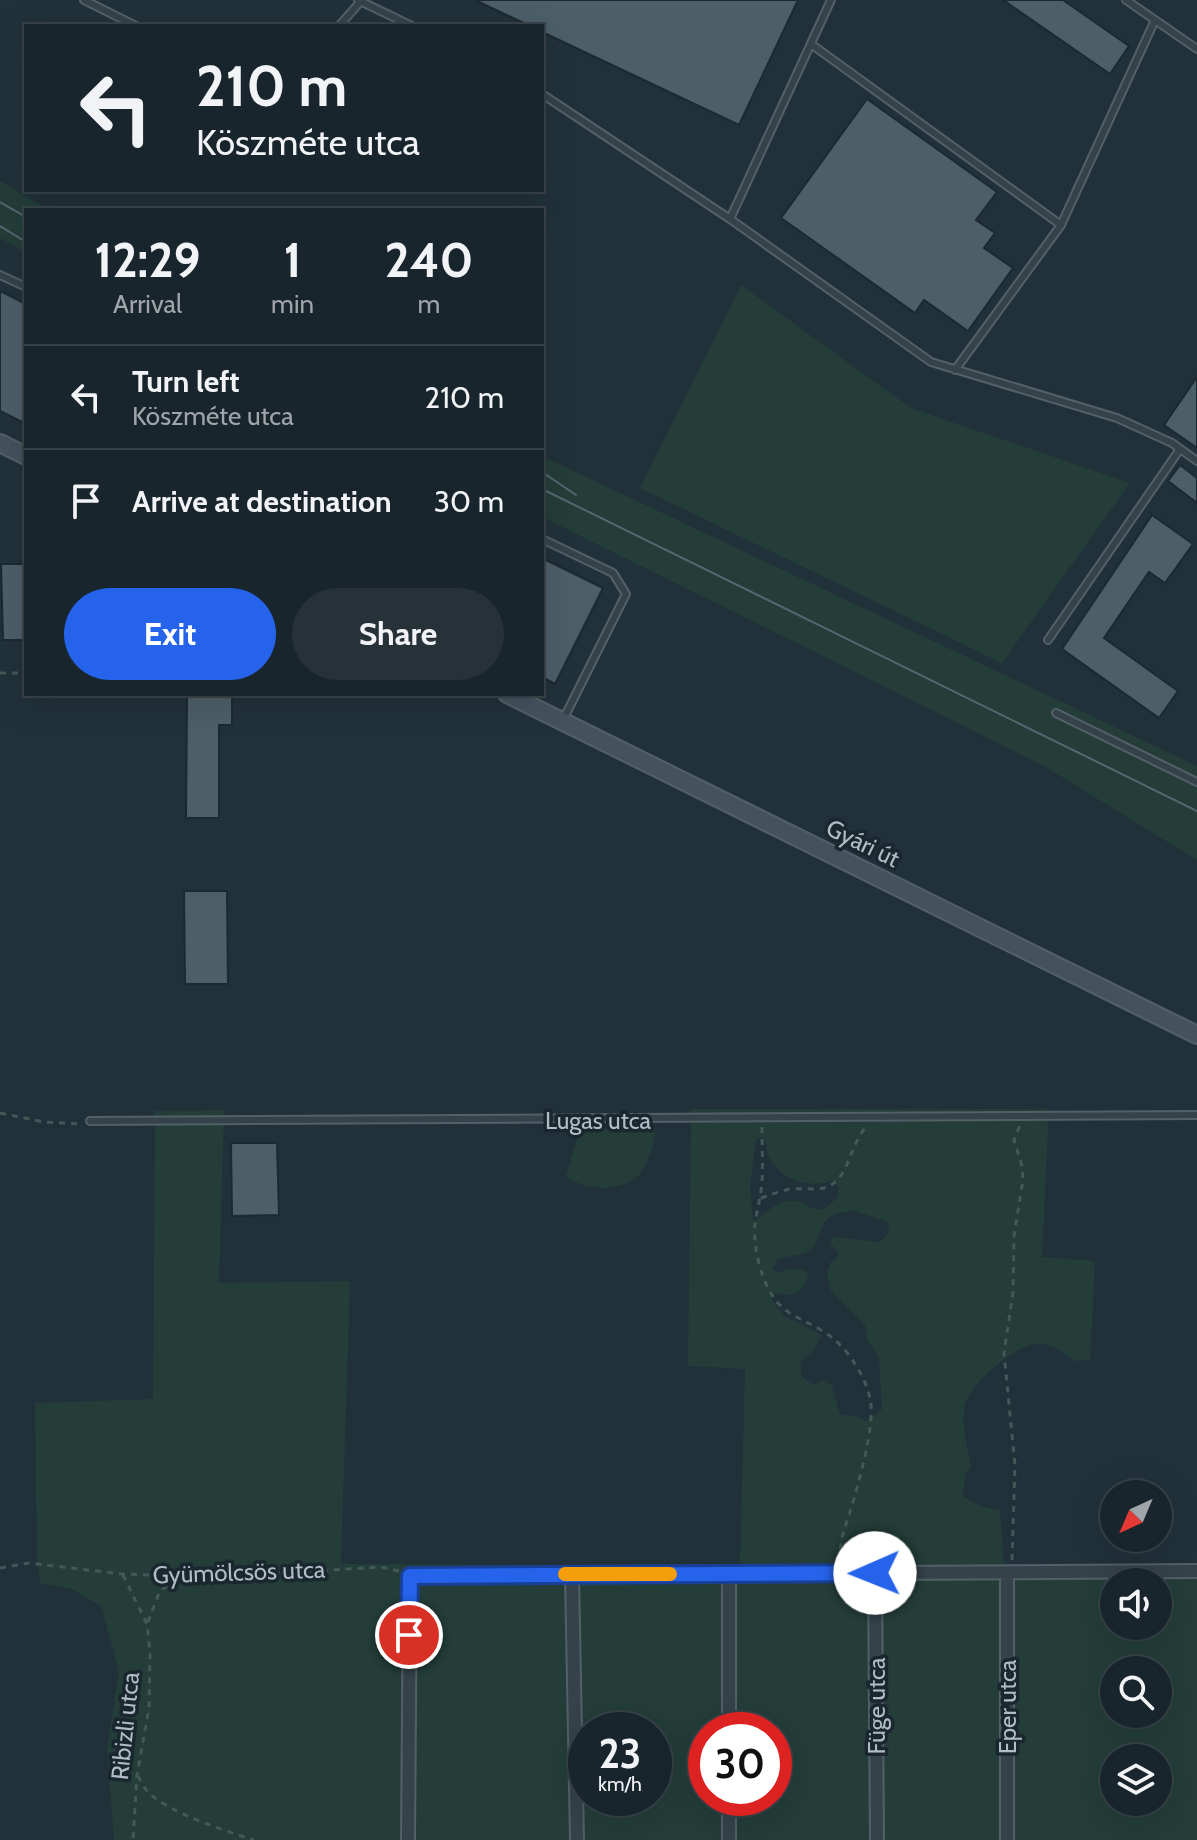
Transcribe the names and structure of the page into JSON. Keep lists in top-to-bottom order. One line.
{"streets":{"street":["Gyári út","Füge utca","Eper utca"],"lane":["Lugas utca"],"path":["Gyümölcsös utca","Ribizli utca"]},"crossings":[["Gyümölcsös utca","Ribizli utca"]],"north":"bottom left","page":{"turn":["210 m","Köszméte utca"],"eta":["12:29","Arrival","1","min","240","m"],"list":[{"name":"Turn left","note":"Köszméte utca","value":"210 m"},{"name":"Arrive at destination","value":"30 m"}],"buttons":["Exit","Share"],"speed":"23 km/h","limit":"30"}}
